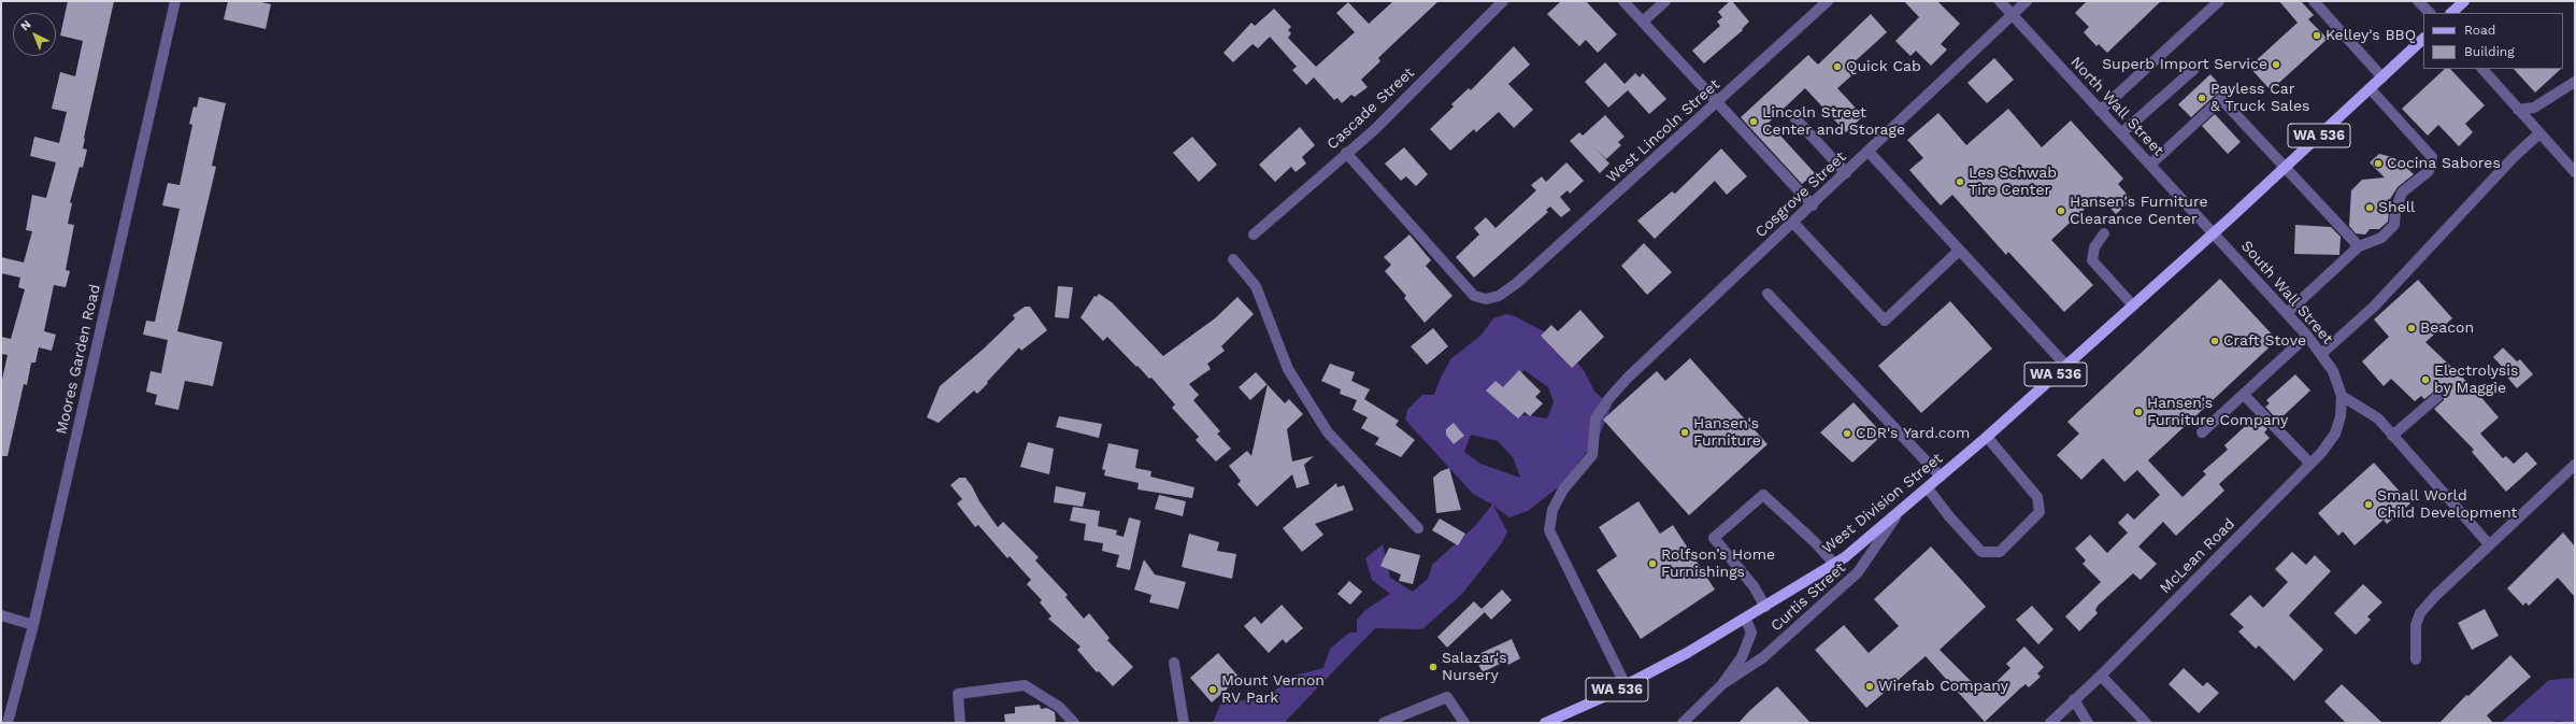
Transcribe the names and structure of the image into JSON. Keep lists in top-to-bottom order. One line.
{"streets":{"main road":["WA 536","West Division Street"],"street":["North Wall Street","Cascade Street","West Lincoln Street","Cosgrove Street","South Wall Street","Moores Garden Road","McLean Road","Curtis Street"]},"crossings":[["North Wall Street","Cosgrove Street"],["North Wall Street","South Wall Street"],["North Wall Street","West Division Street"],["Cascade Street","West Lincoln Street"],["Cosgrove Street","West Division Street"],["South Wall Street","West Division Street"],["South Wall Street","McLean Road"],["West Division Street","Curtis Street"]],"places":["Kelley's BBQ","Superb Import Service","Quick Cab","Payless Car & Truck Sales","Lincoln Street Center and Storage","Cocina Sabores","Les Schwab Tire Center","Shell","Hansen's Furniture Clearance Center","Beacon","Craft Stove","Electrolysis by Maggie","Hansen's Furniture Company","Hansen's Furniture","CDR's Yard.com","Small World Child Development","Rolfson’s Home Furnishings","Salazar's Nursery","Wirefab Company","Mount Vernon RV Park"],"legend":["Road","Building"],"north":"top left"}
